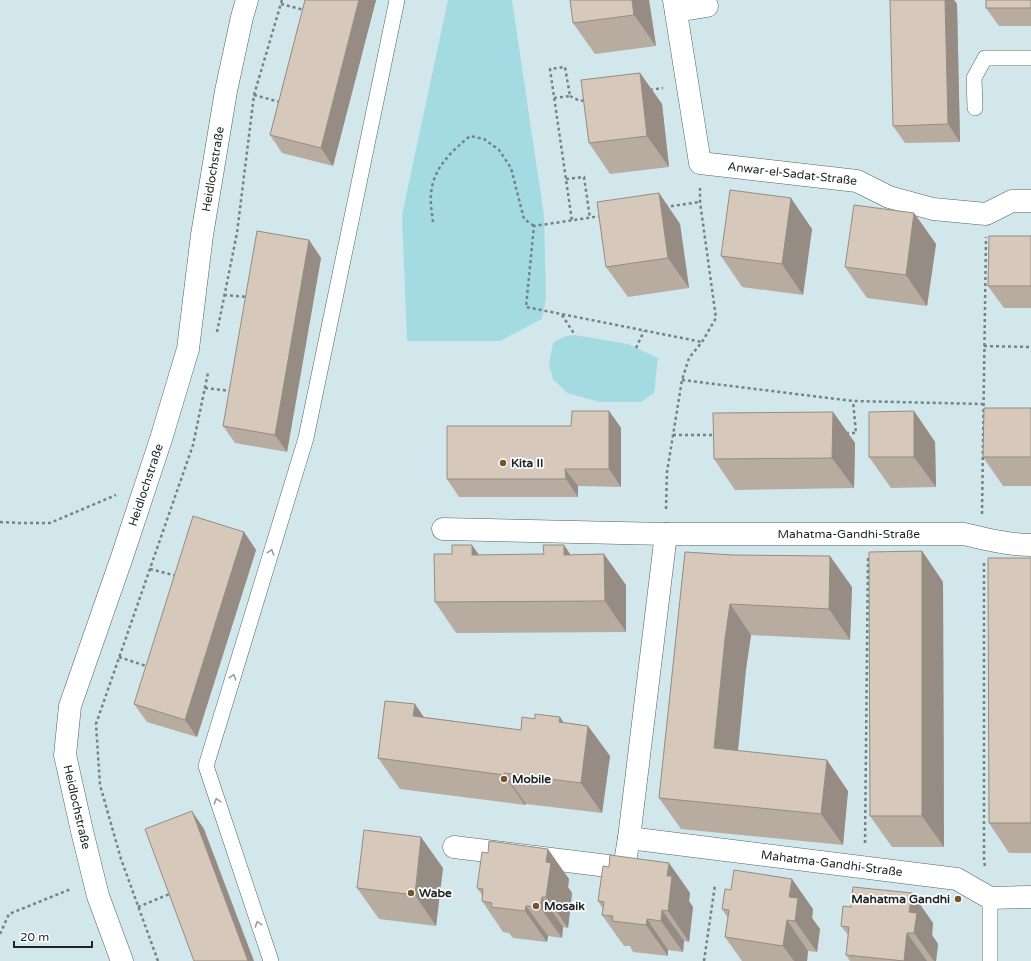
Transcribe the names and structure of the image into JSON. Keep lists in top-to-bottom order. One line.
{"streets":{"street":["Heidlochstraße","Anwar-el-Sadat-Straße","Mahatma-Gandhi-Straße"]},"places":["Kita II","Mobile","Wabe","Mahatma Gandhi","Mosaik"],"scale_bar":"20 m"}
